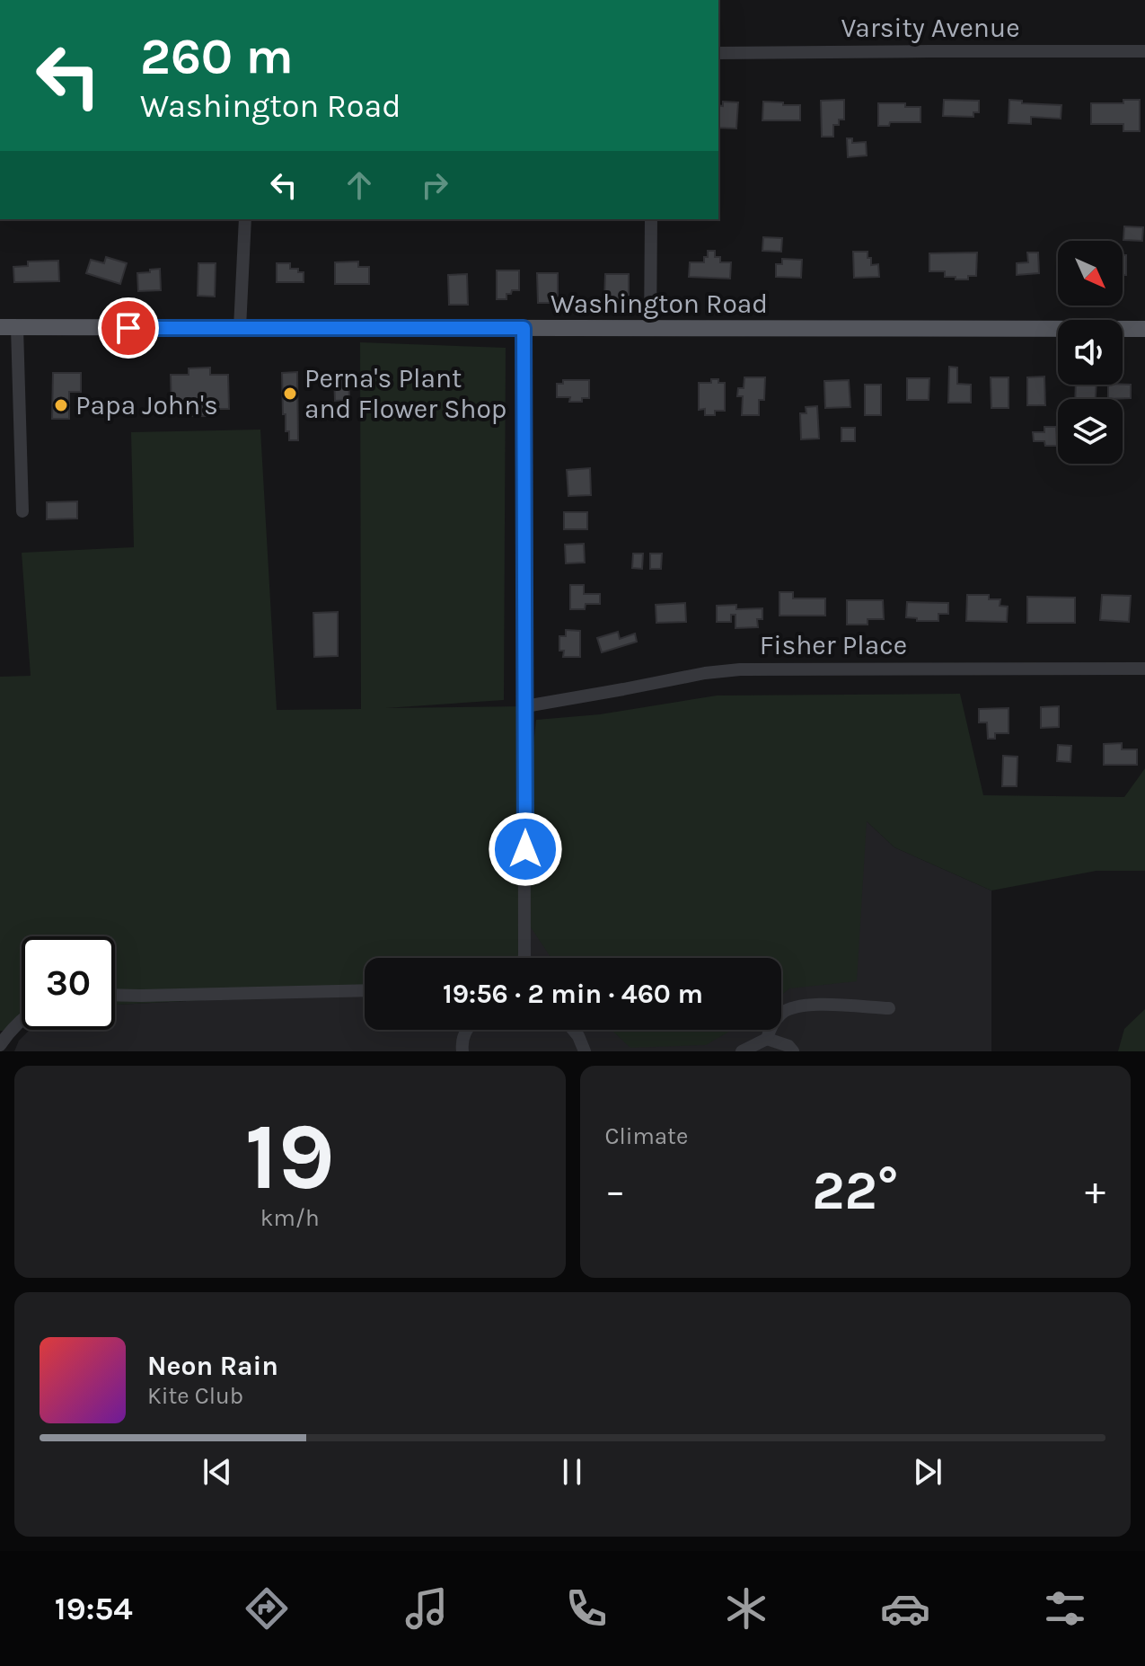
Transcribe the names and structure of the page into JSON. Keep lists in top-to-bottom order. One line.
{"streets":{"main road":["Washington Road"],"street":["Varsity Avenue","Fisher Place"]},"places":["Perna's Plant and Flower Shop","Papa John's"],"north":"bottom right","page":{"turn":["260 m","Washington Road"],"limit":"30","trip":"19:56 · 2 min · 460 m","tile":[["19","km/h"],"Climate"],"heat":["−","22°","+"],"song":["Neon Rain","Kite Club"],"tabs":"19:54"}}
